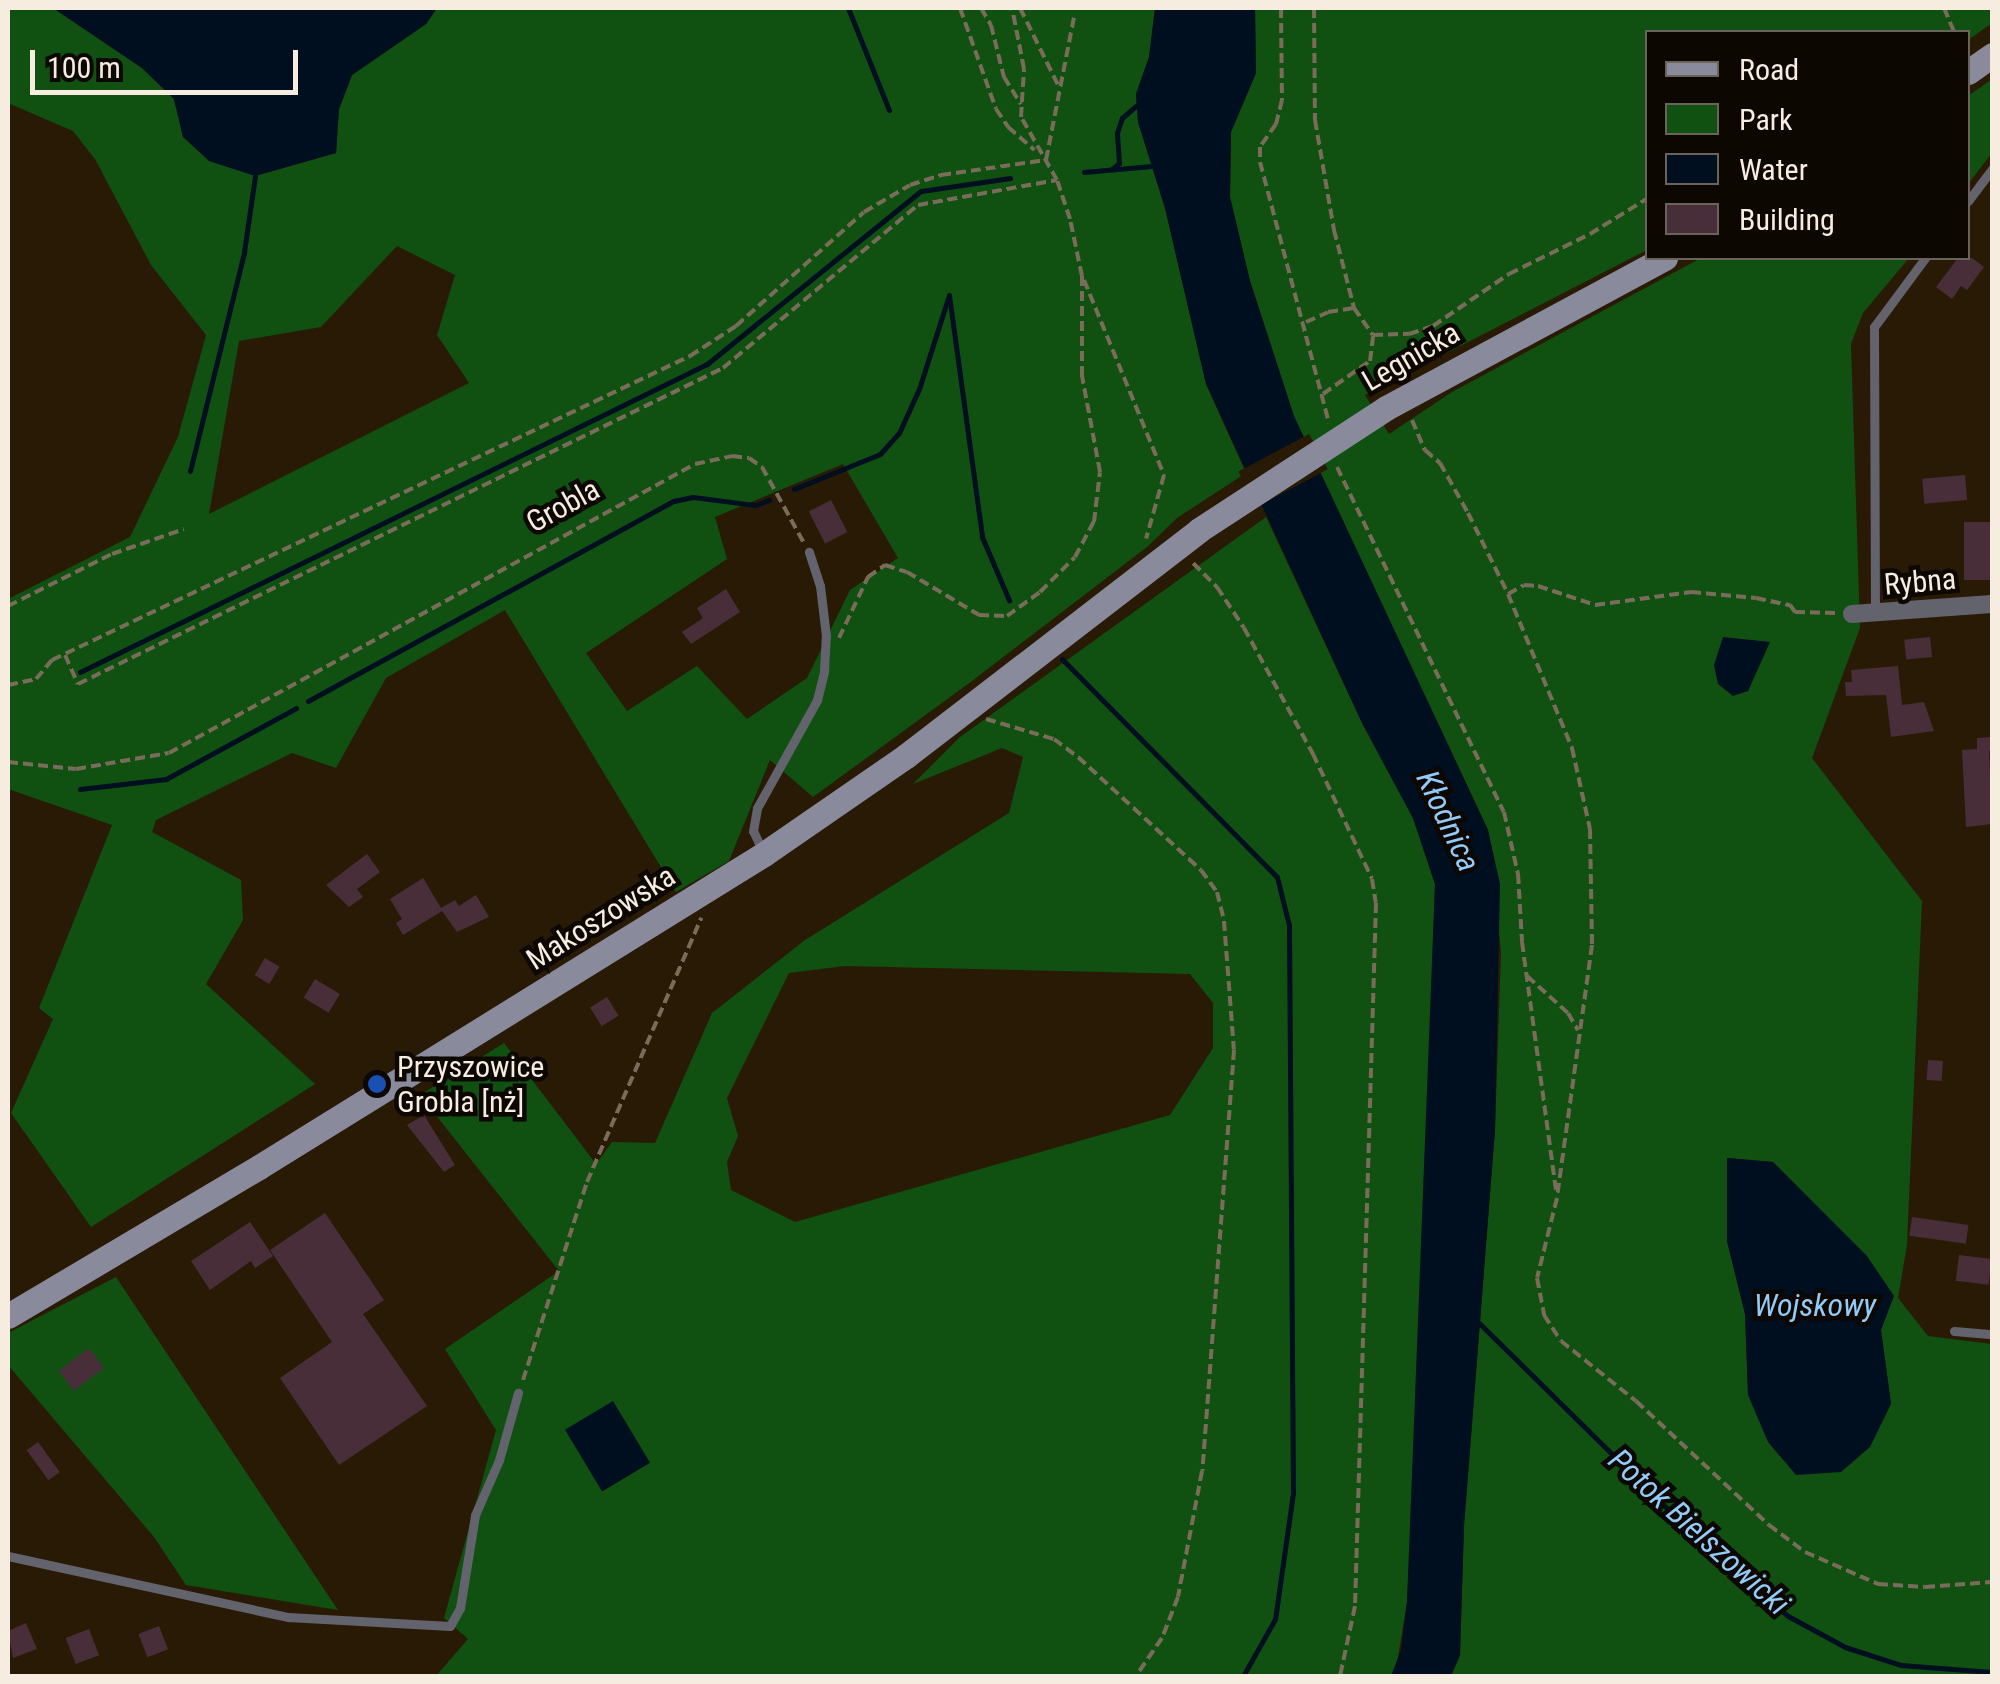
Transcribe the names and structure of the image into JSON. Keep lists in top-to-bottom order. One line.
{"streets":{"main road":["Legnicka","Makoszowska"],"street":["Rybna"],"path":["Grobla"]},"crossings":[["Legnicka","Makoszowska"]],"water":["Kłodnica","Wojskowy","Potok Bielszowicki"],"places":["Przyszowice Grobla [nż]"],"legend":["Road","Park","Water","Building"],"scale_bar":"100 m"}
